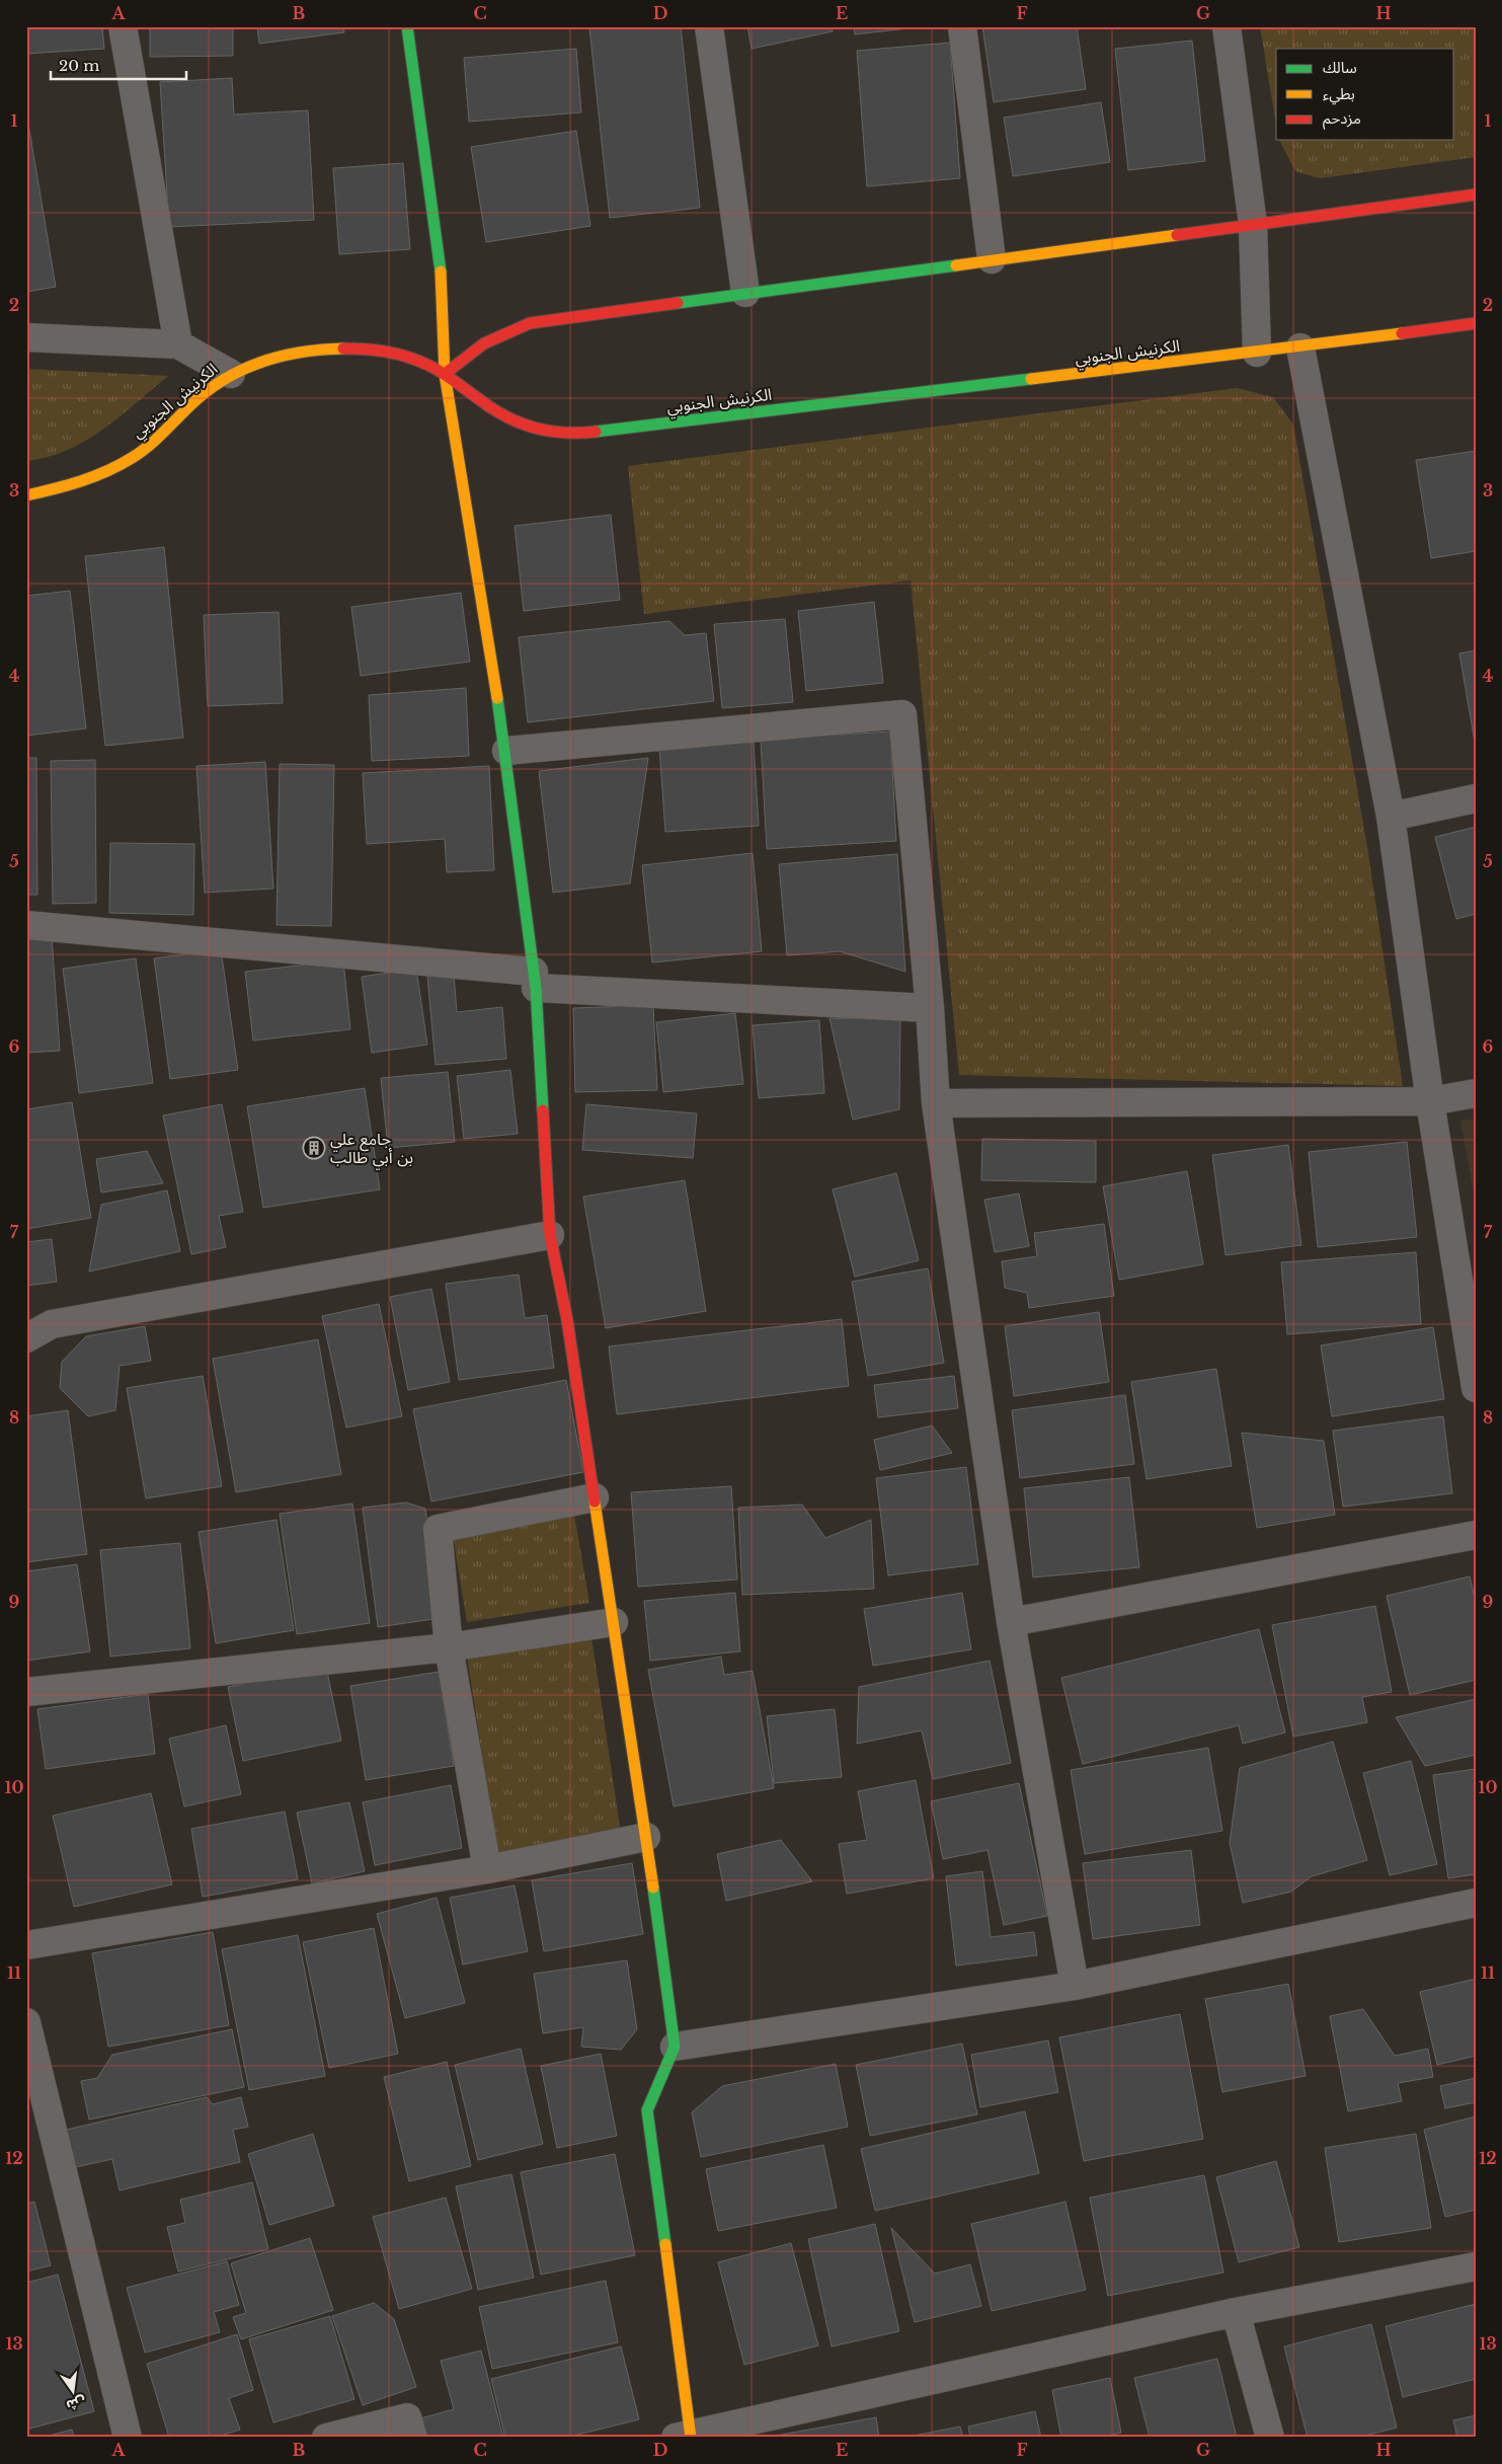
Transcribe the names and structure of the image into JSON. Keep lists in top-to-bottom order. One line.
{"streets":{"main road":["الكرنيش الجنوبي"]},"places":{"building":["جامع علي بن أبي طالب"]},"legend":["سالك","بطيء","مزدحم"],"scale_bar":"20 m","north":"bottom","grid":{"columns":["A","B","C","D","E","F","G","H"],"rows":["1","2","3","4","5","6","7","8","9","10","11","12","13"]}}
